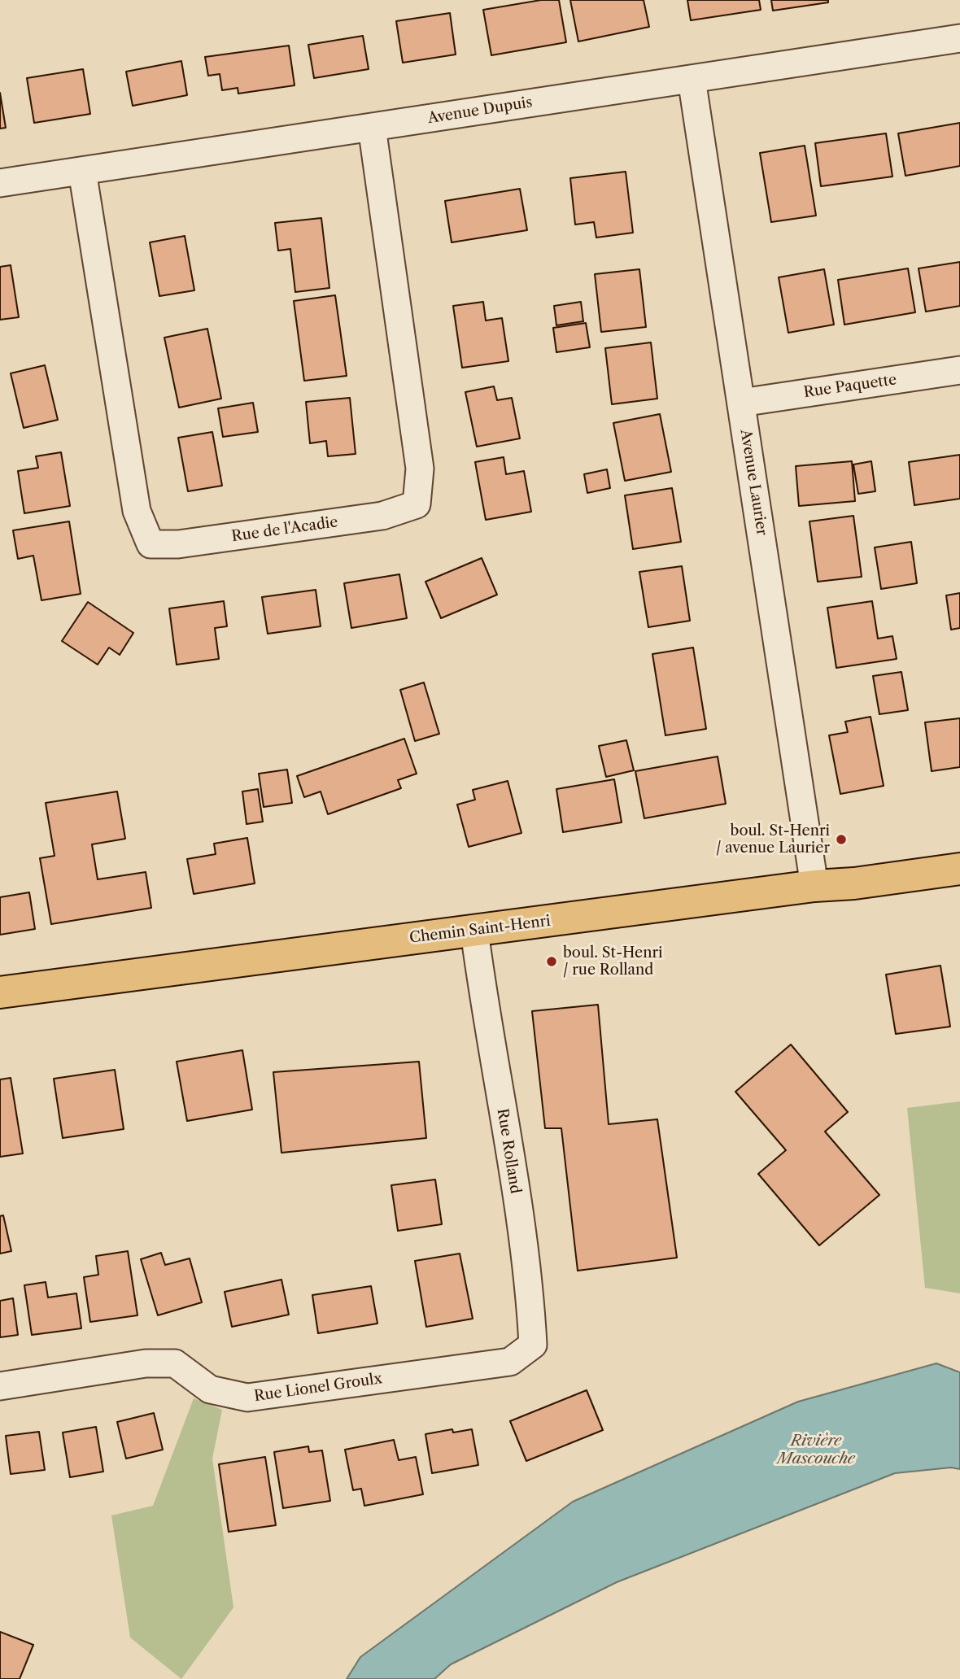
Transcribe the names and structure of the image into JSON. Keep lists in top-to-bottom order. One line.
{"streets":{"main road":["Chemin Saint-Henri"],"street":["Avenue Dupuis","Rue Paquette","Avenue Laurier","Rue de l'Acadie","Rue Rolland","Rue Lionel Groulx"]},"crossings":[["Avenue Dupuis","Avenue Laurier"],["Avenue Dupuis","Rue de l'Acadie"],["Rue Paquette","Avenue Laurier"],["Avenue Laurier","Chemin Saint-Henri"],["Chemin Saint-Henri","Rue Rolland"],["Rue Rolland","Rue Lionel Groulx"]],"water":["Rivière Mascouche"],"places":["boul. St-Henri / avenue Laurier","boul. St-Henri / rue Rolland"]}
